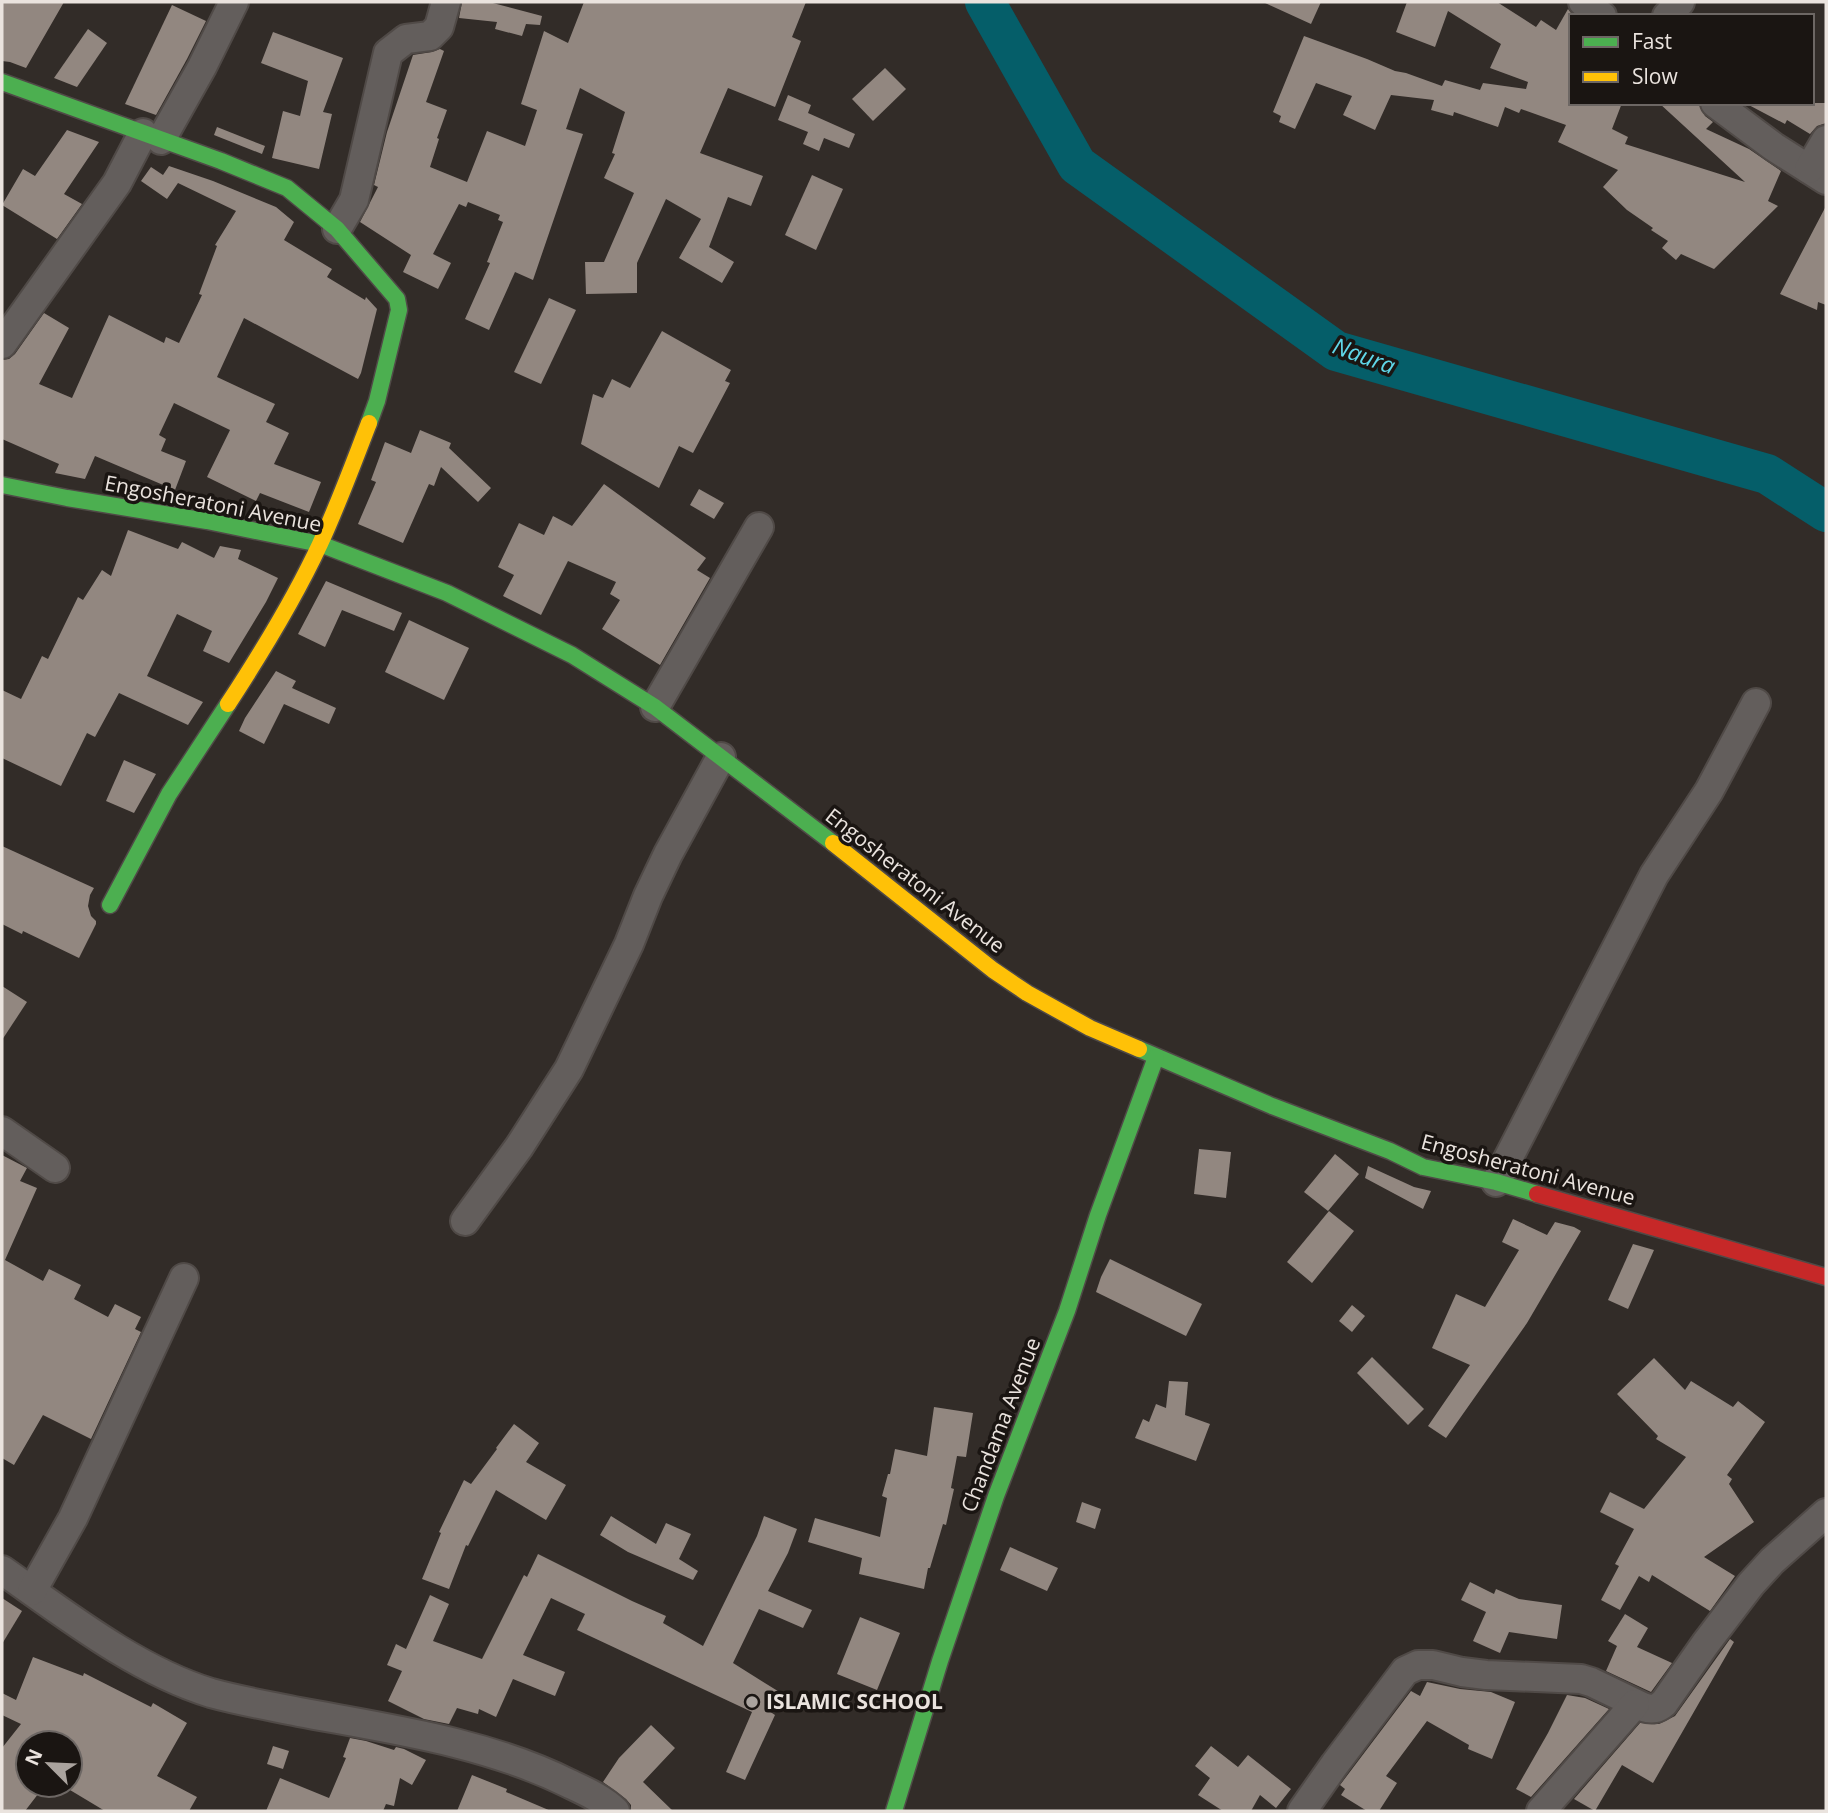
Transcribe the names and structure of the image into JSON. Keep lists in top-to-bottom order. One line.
{"streets":{"street":["Engosheratoni Avenue","Chandama Avenue"]},"crossings":[["Engosheratoni Avenue","Chandama Avenue"]],"water":["Naura"],"places":["ISLAMIC SCHOOL"],"legend":["Fast","Slow"],"north":"top left"}
